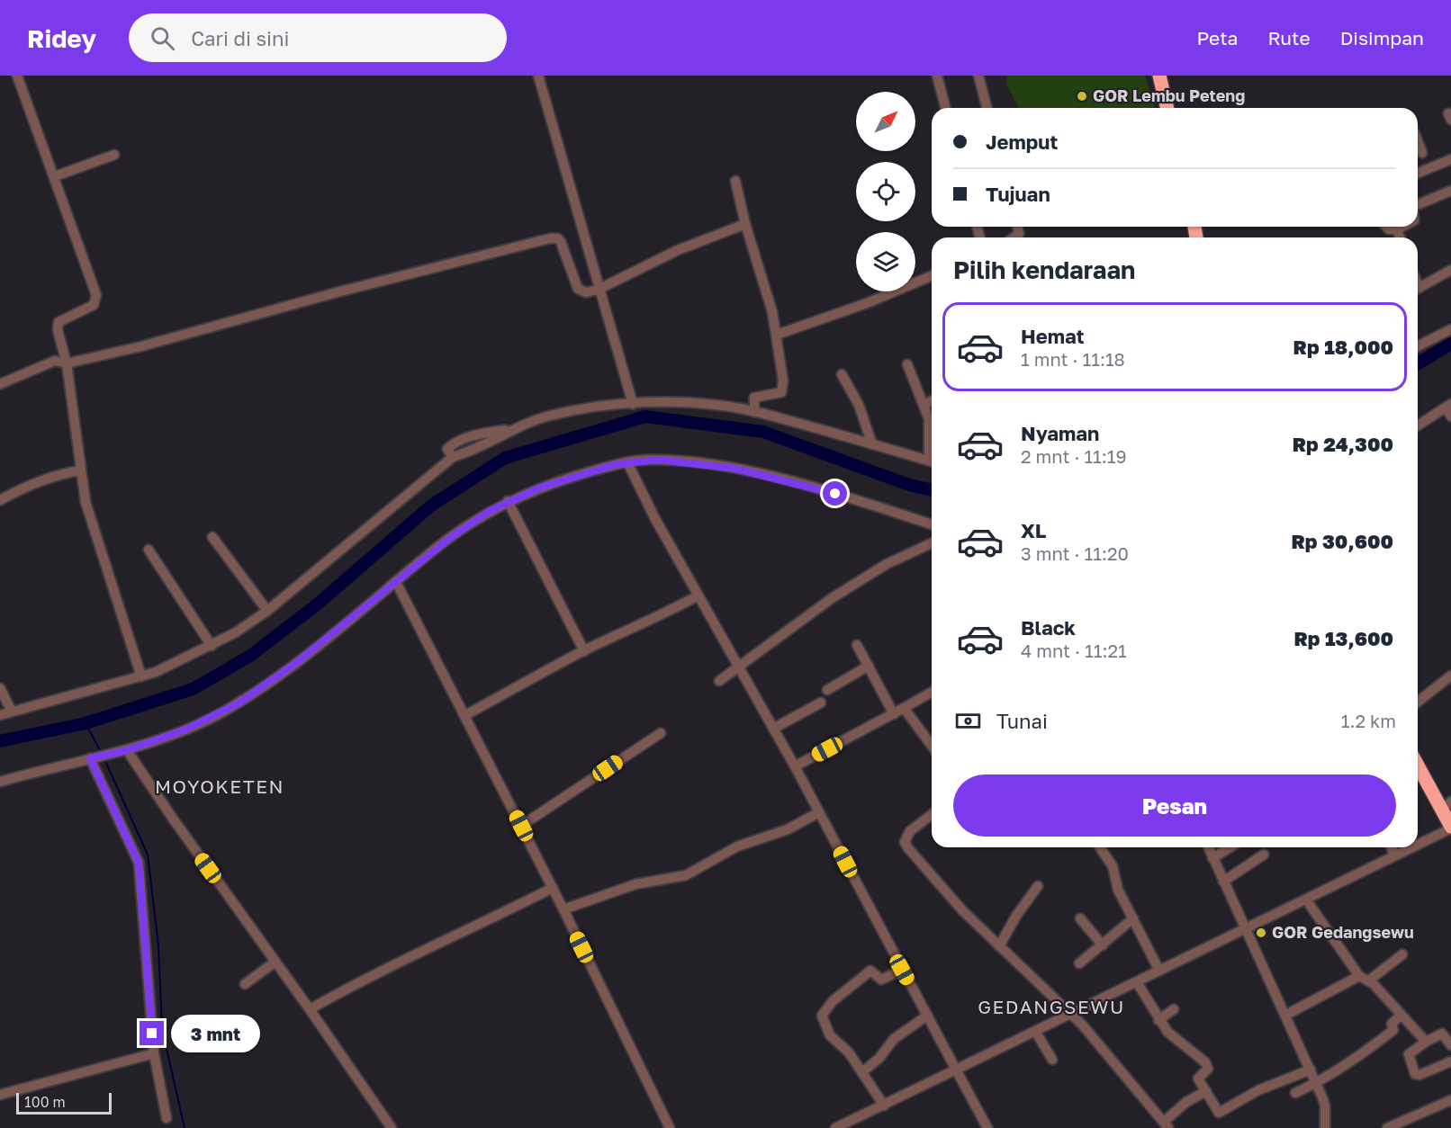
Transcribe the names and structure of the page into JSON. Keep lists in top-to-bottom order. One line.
{"districts":["MOYOKETEN","GEDANGSEWU"],"places":["GOR Lembu Peteng","GOR Gedangsewu"],"scale_bar":"100 m","north":"top right","page":{"header":"Ridey","search":"Cari di sini","nav":["Peta","Rute","Disimpan"],"banner":["Jemput","Tujuan"],"heading":"Pilih kendaraan","list":[{"name":"Hemat","note":"1 mnt · 11:18","value":"Rp 18,000"},{"name":"Nyaman","note":"2 mnt · 11:19","value":"Rp 24,300"},{"name":"XL","note":"3 mnt · 11:20","value":"Rp 30,600"},{"name":"Black","note":"4 mnt · 11:21","value":"Rp 13,600"}],"pay":["Tunai","1.2 km"],"buttons":"Pesan","bubble":"3 mnt","scale":"100 m"}}
